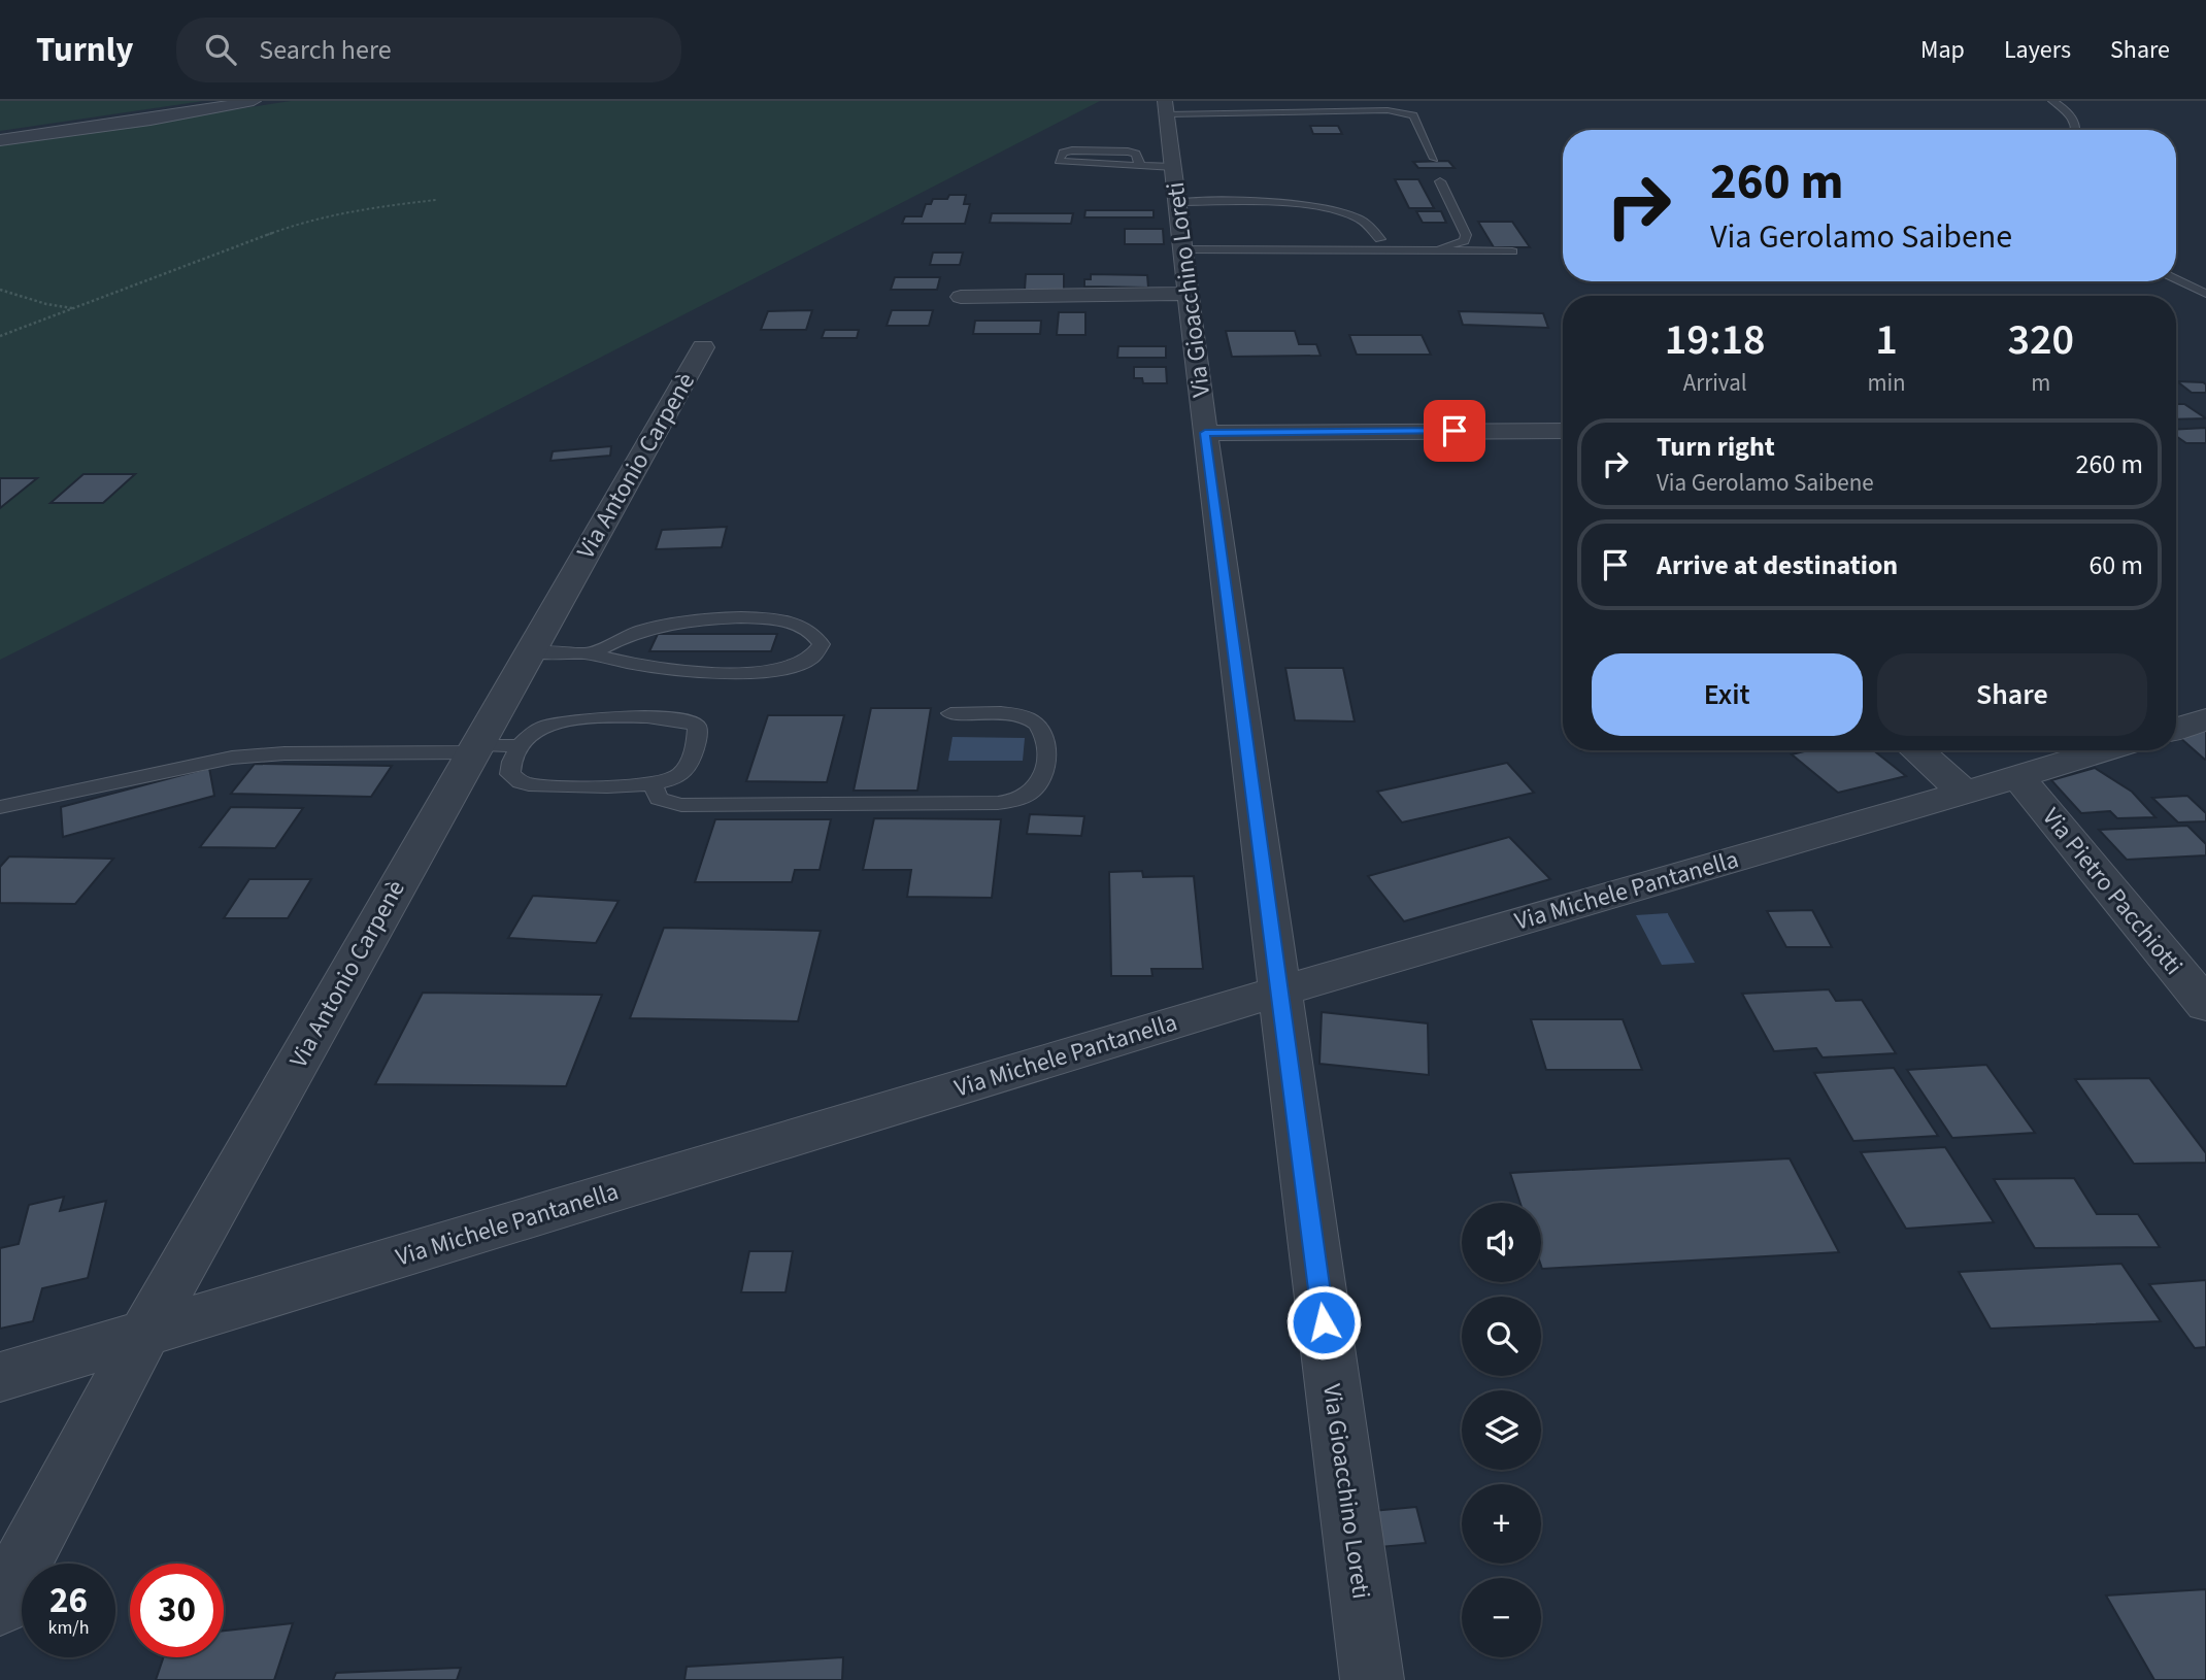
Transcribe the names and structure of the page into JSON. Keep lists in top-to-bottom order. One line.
{"streets":{"street":["Via Gioacchino Loreti","Via Antonio Carpenè","Via Michele Pantanella","Via Pietro Pacchiotti"]},"crossings":[["Via Gioacchino Loreti","Via Michele Pantanella"],["Via Antonio Carpenè","Via Michele Pantanella"],["Via Michele Pantanella","Via Pietro Pacchiotti"]],"page":{"header":"Turnly","search":"Search here","nav":["Map","Layers","Share"],"turn":["260 m","Via Gerolamo Saibene"],"eta":["19:18","Arrival","1","min","320","m"],"list":[{"name":"Turn right","note":"Via Gerolamo Saibene","value":"260 m"},{"name":"Arrive at destination","value":"60 m"}],"buttons":["Exit","Share"],"map_buttons":["+","−"],"speed":"26 km/h","limit":"30"}}
